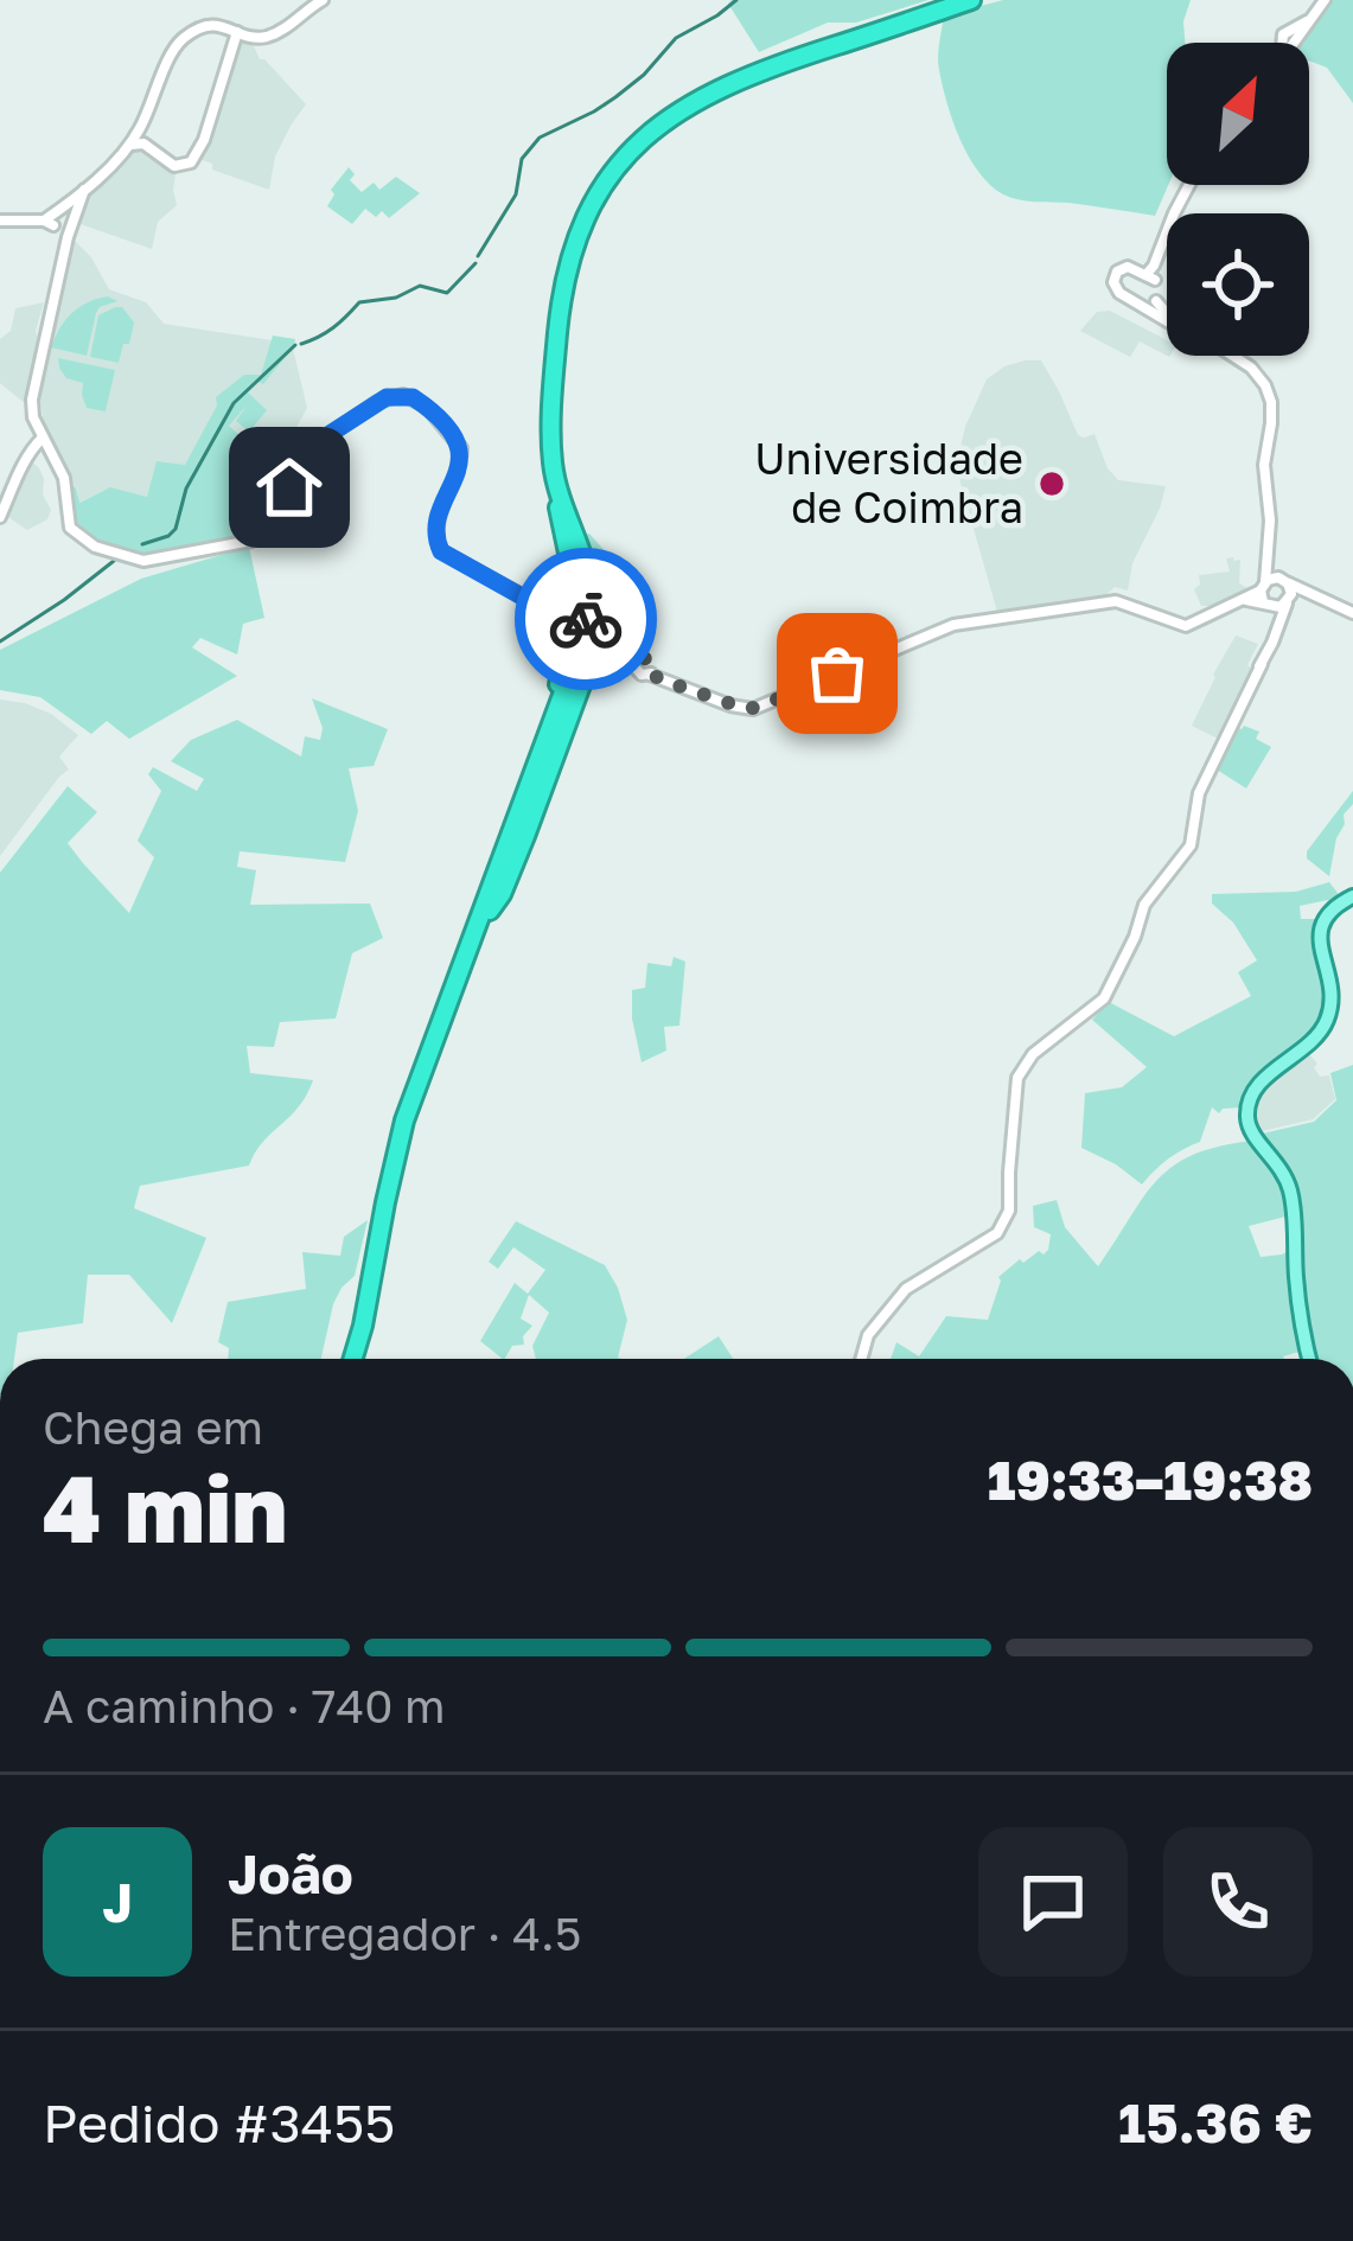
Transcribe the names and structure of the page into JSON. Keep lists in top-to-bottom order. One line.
{"places":["Universidade de Coimbra"],"north":"top right","page":{"heading":["4 min","Chega em","19:33–19:38"],"panel":["João","Entregador · 4.5","Pedido #3455","15.36 €"],"bar":"A caminho · 740 m","round":"J"}}
